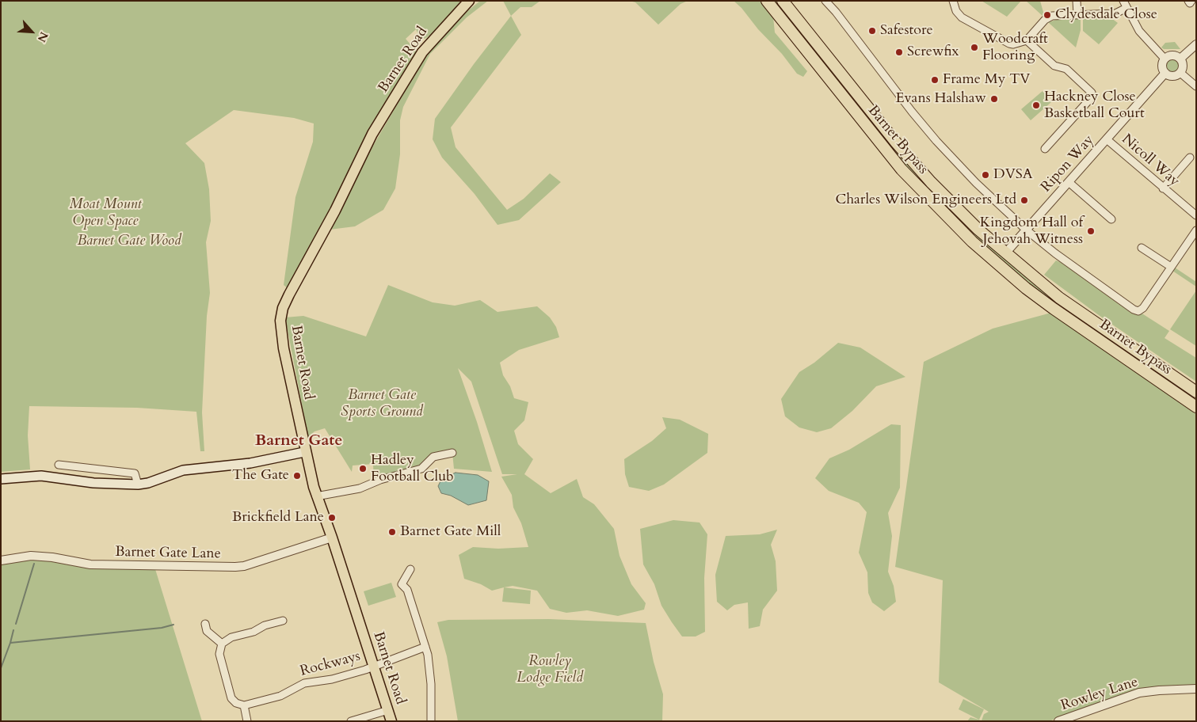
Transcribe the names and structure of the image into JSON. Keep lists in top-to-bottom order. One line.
{"streets":{"highway":["Barnet Bypass"],"main road":["Barnet Road"],"street":["Nicoll Way","Ripon Way","Barnet Gate Lane","Rockways","Rowley Lane"]},"crossings":[["Barnet Road","Barnet Gate Lane"],["Barnet Road","Rockways"],["Barnet Bypass","Ripon Way"],["Nicoll Way","Ripon Way"]],"districts":["Barnet Gate"],"parks":["Moat Mount Open Space","Barnet Gate Wood","Barnet Gate Sports Ground","Rowley Lodge Field"],"places":["Clydesdale Close","Safestore","Woodcraft Flooring","Screwfix","Frame My TV","Evans Halshaw","Hackney Close Basketball Court","DVSA","Charles Wilson Engineers Ltd","Kingdom Hall of Jehovah Witness","Hadley Football Club","The Gate","Brickfield Lane","Barnet Gate Mill"],"north":"bottom right"}
